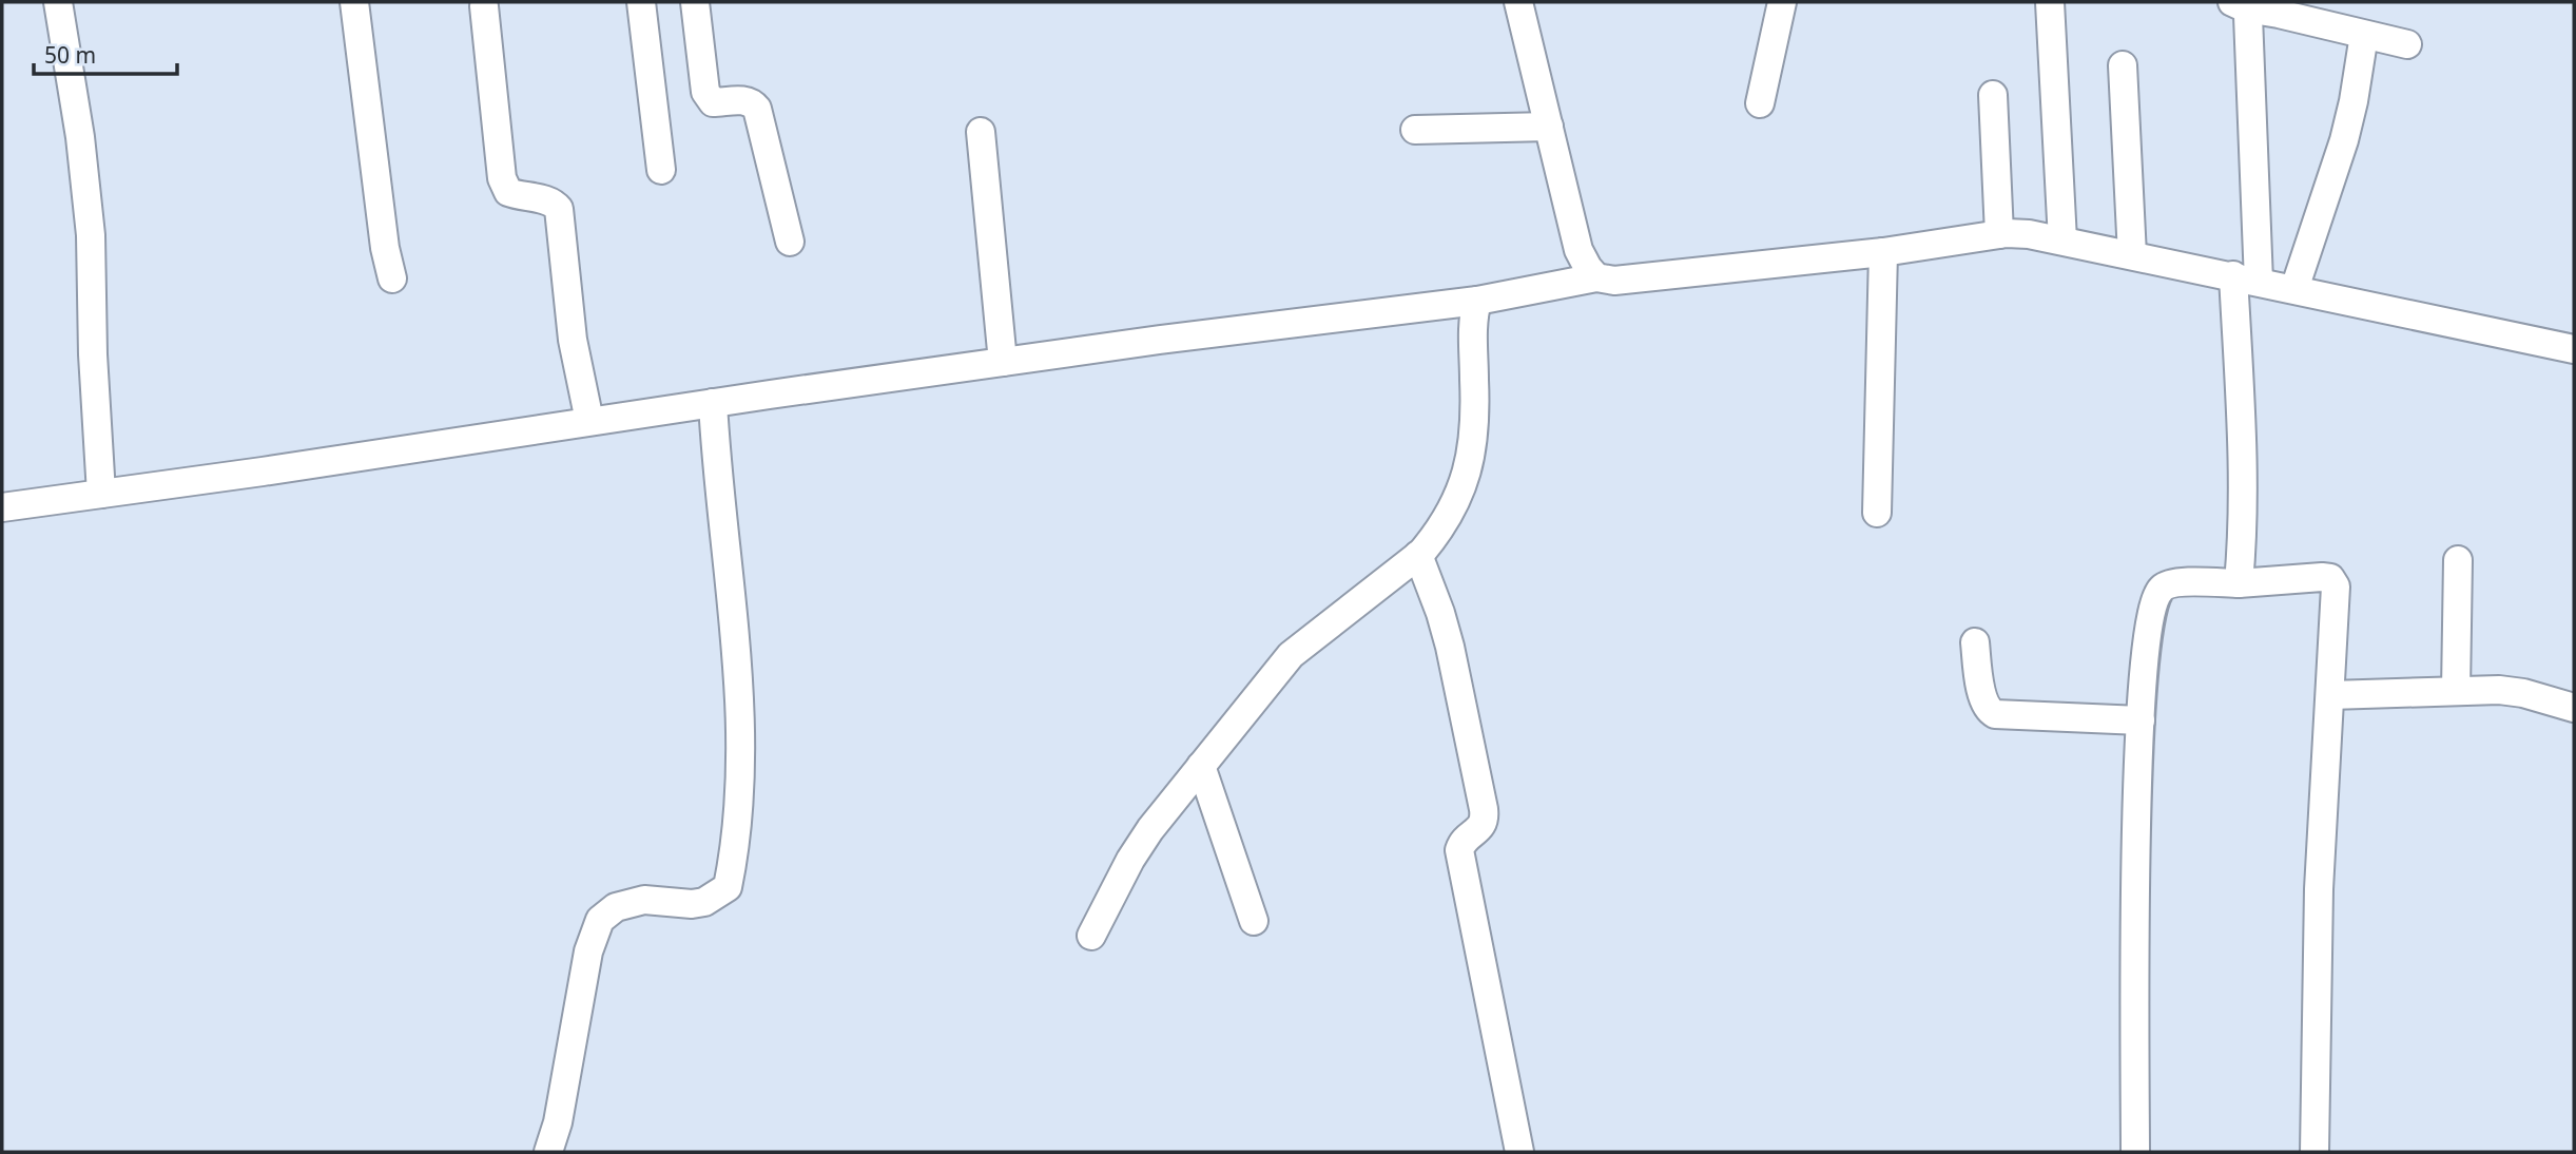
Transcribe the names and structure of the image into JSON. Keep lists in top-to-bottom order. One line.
{"scale_bar":"50 m"}
